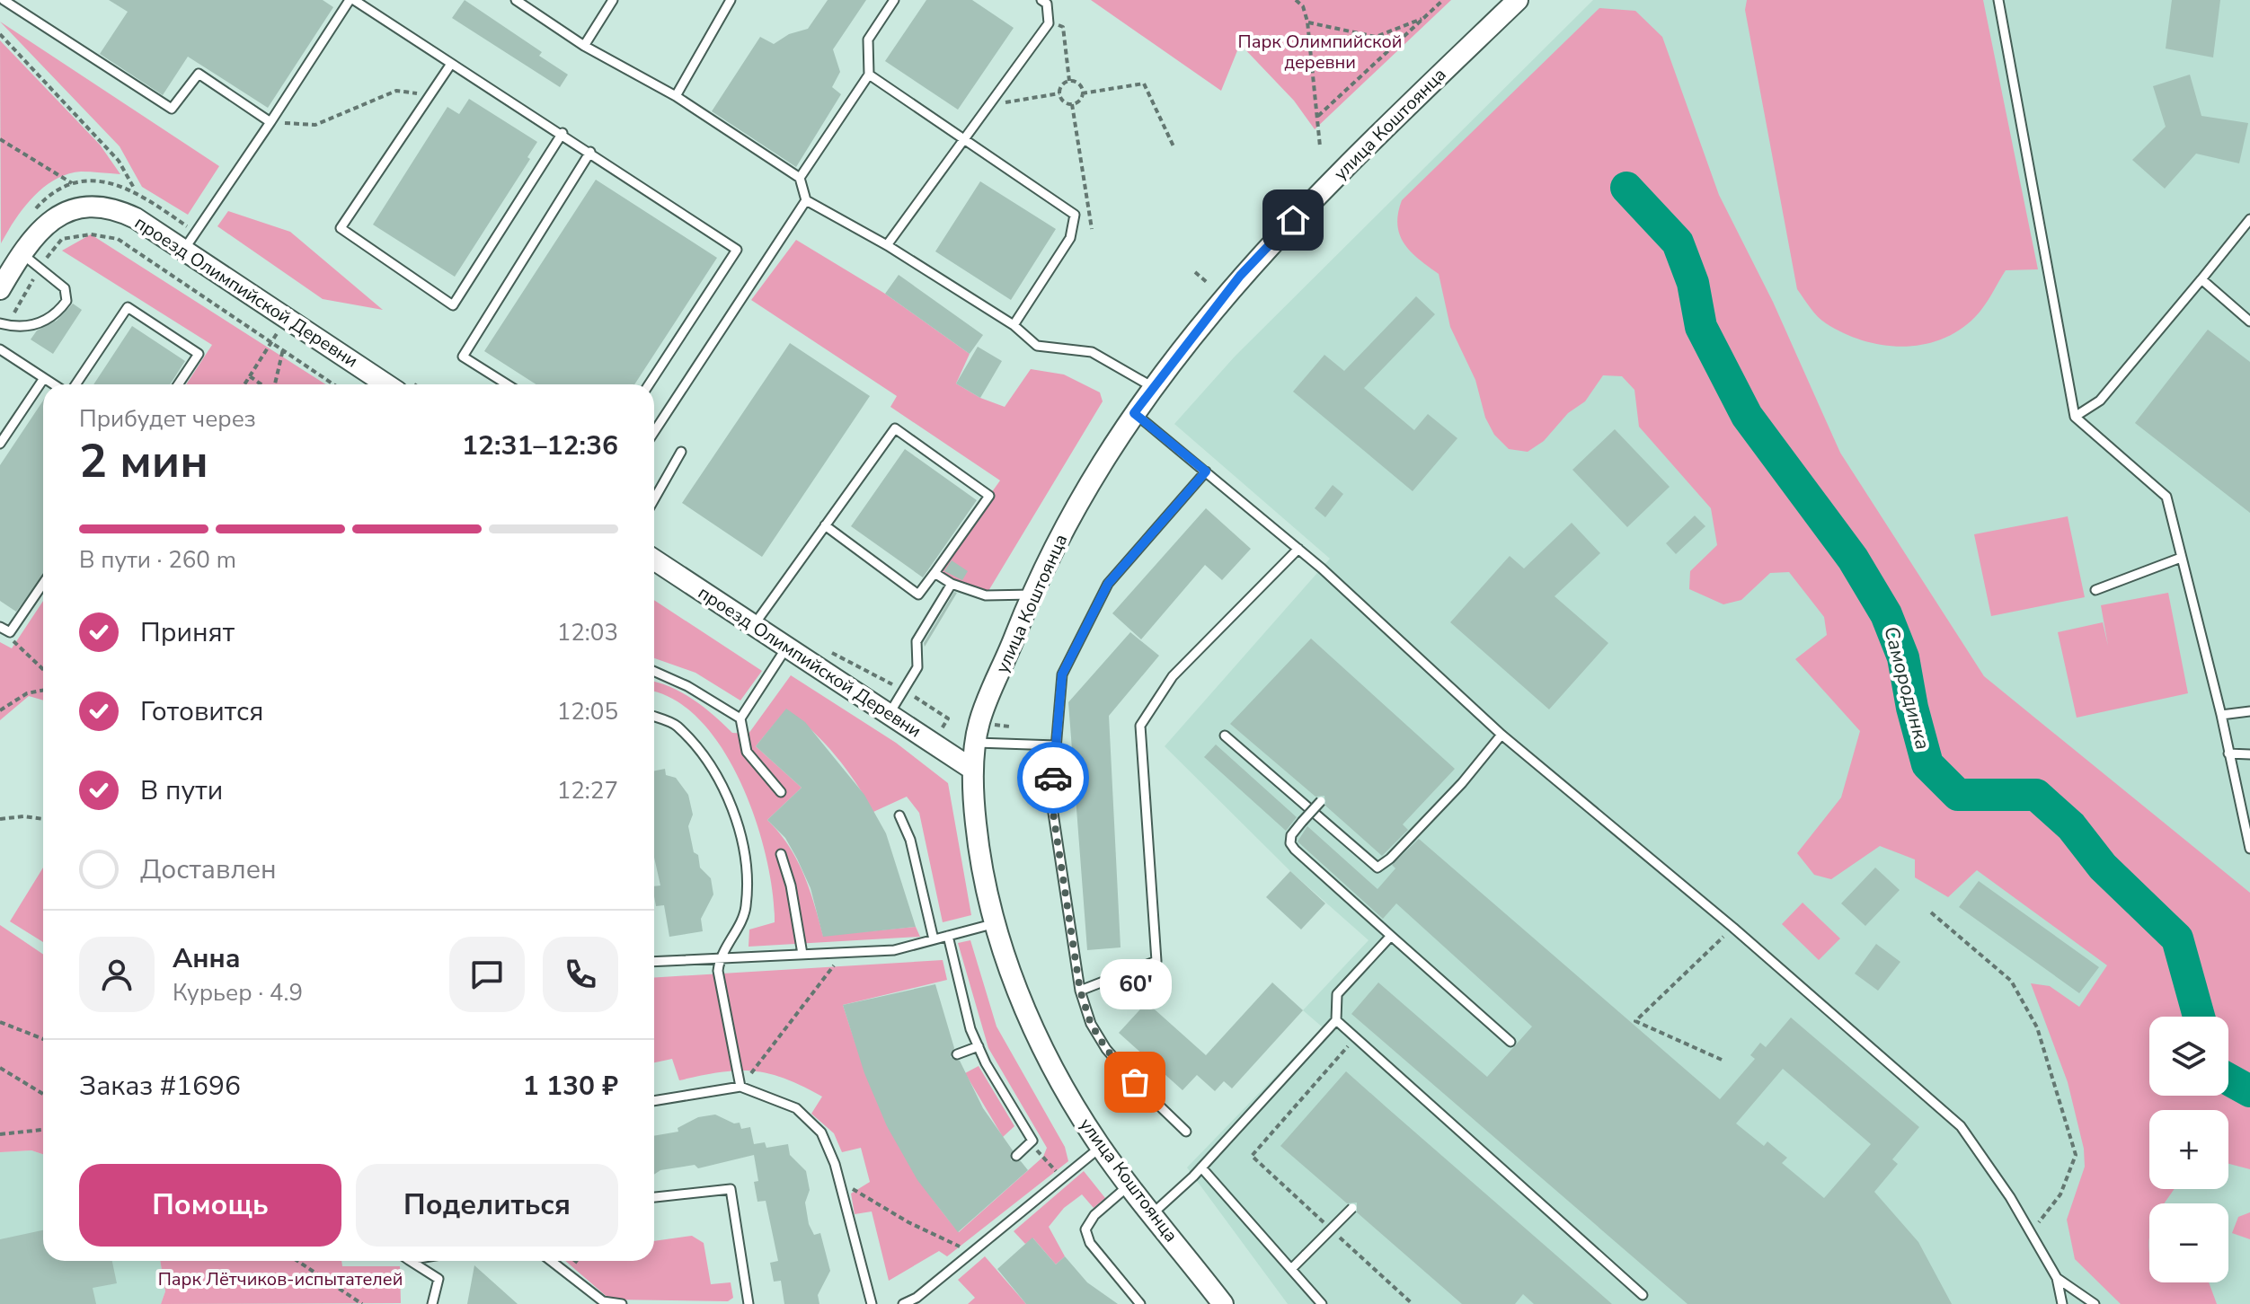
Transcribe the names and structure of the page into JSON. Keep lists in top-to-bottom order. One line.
{"streets":{"street":["улица Коштоянца","проезд Олимпийской Деревни"]},"crossings":[["улица Коштоянца","проезд Олимпийской Деревни"]],"water":["Самородинка"],"parks":["Парк Олимпийской деревни","Парк Лётчиков-испытателей"],"places":["60'"],"page":{"heading":["2 мин","Прибудет через","12:31–12:36"],"panel":["Анна","Курьер · 4.9","Заказ #1696","1 130 ₽"],"bar":"В пути · 260 m","list":[["Принят","12:03"],["Готовится","12:05"],["В пути","12:27"],"Доставлен"],"bubble":"60'","map_buttons":["+","−"],"buttons":["Помощь","Поделиться"]}}
